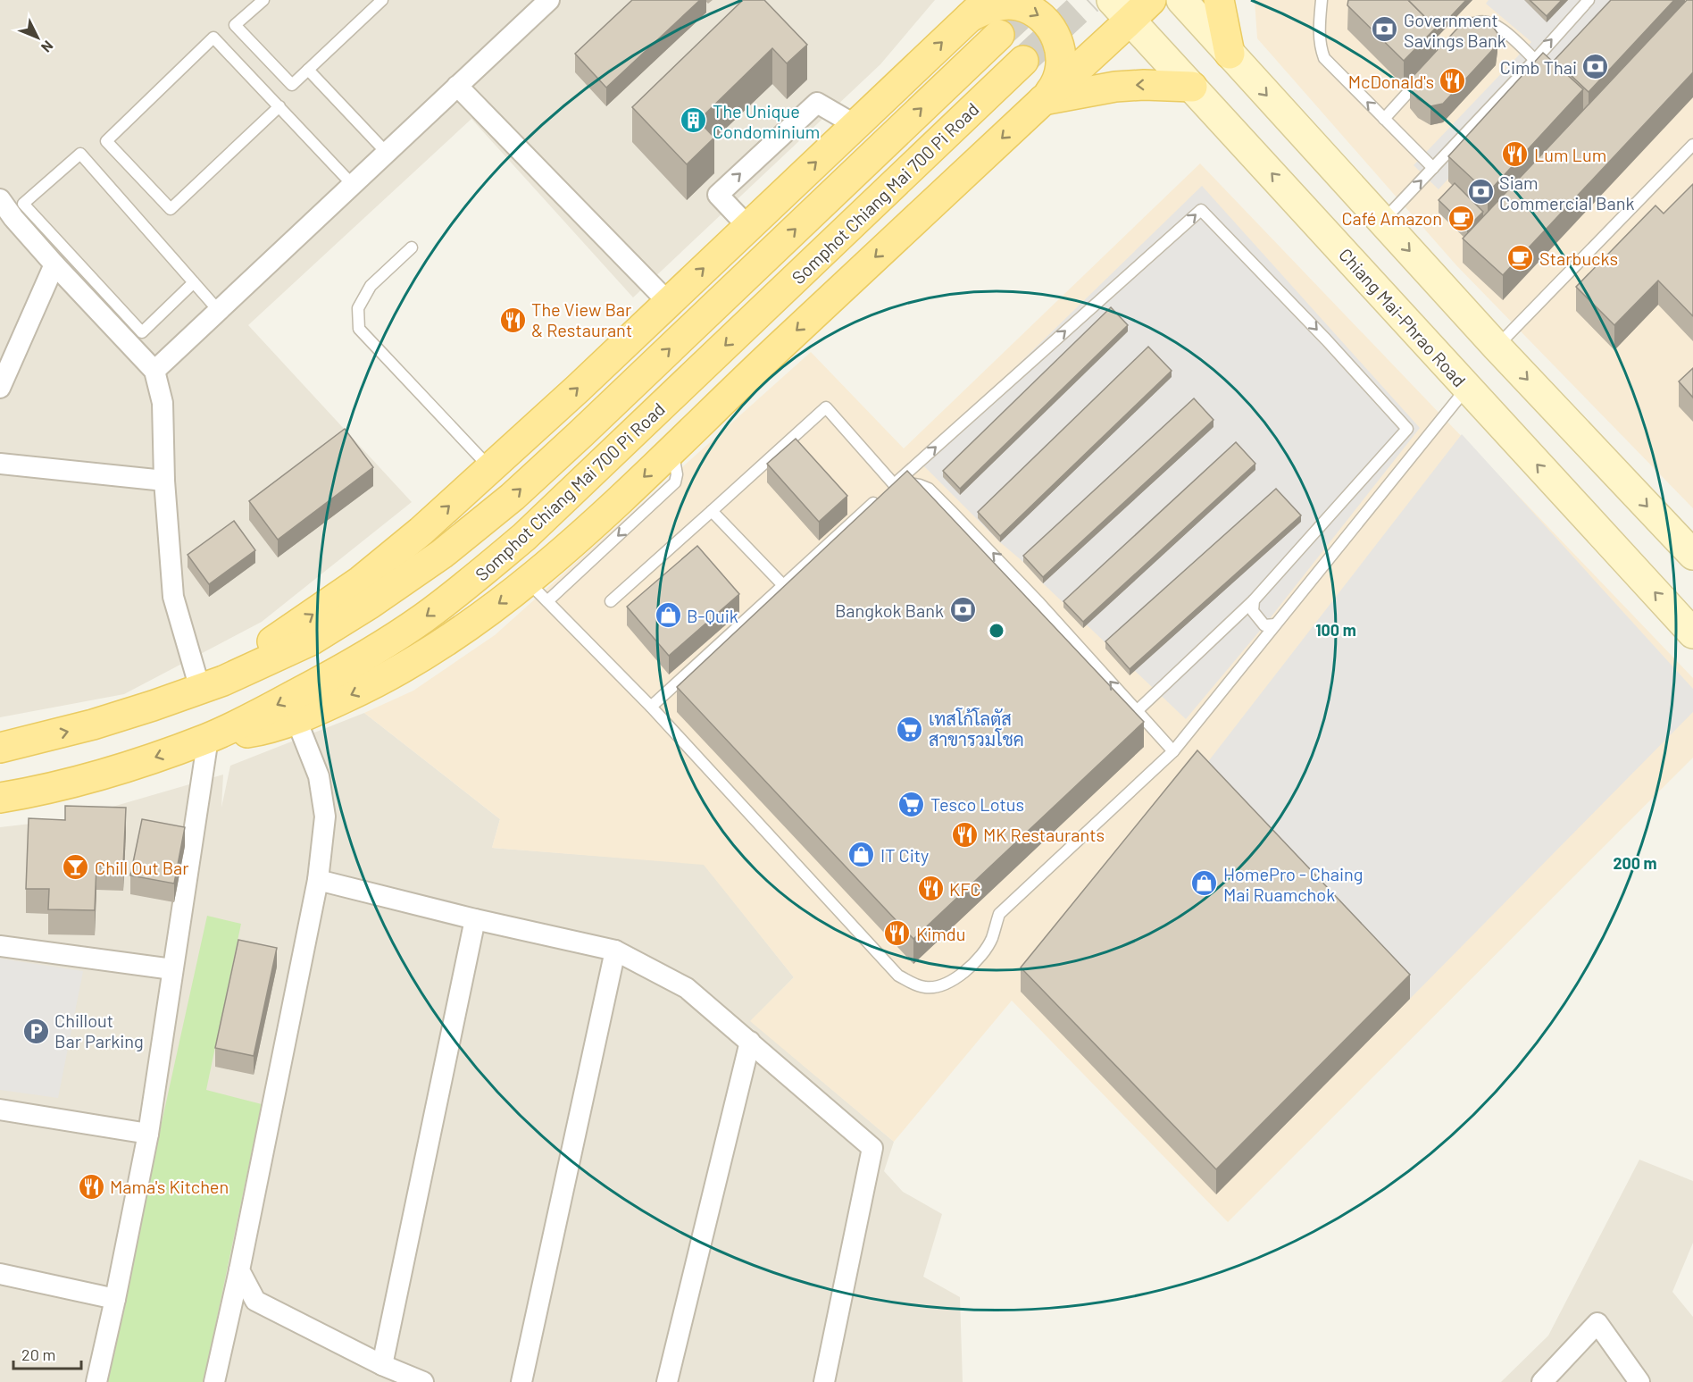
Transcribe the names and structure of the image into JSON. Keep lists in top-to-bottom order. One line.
{"streets":{"main road":["Somphot Chiang Mai 700 Pi Road","Chiang Mai-Phrao Road"]},"places":{"bank":["Government Savings Bank","Cimb Thai","Siam Commercial Bank","Bangkok Bank"],"restaurant":["McDonald's","Lum Lum","The View Bar & Restaurant","MK Restaurants","KFC","Kimdu","Mama's Kitchen"],"building":["The Unique Condominium"],"cafe":["Café Amazon","Starbucks"],"shop":["B-Quik","IT City","HomePro - Chaing Mai Ruamchok"],"supermarket":["เทสโก้โลตัส สาขารวมโชค","Tesco Lotus"],"bar":["Chill Out Bar"],"parking":["Chillout Bar Parking"]},"scale_bar":"20 m","north":"bottom right","rings":["100 m","200 m"]}
